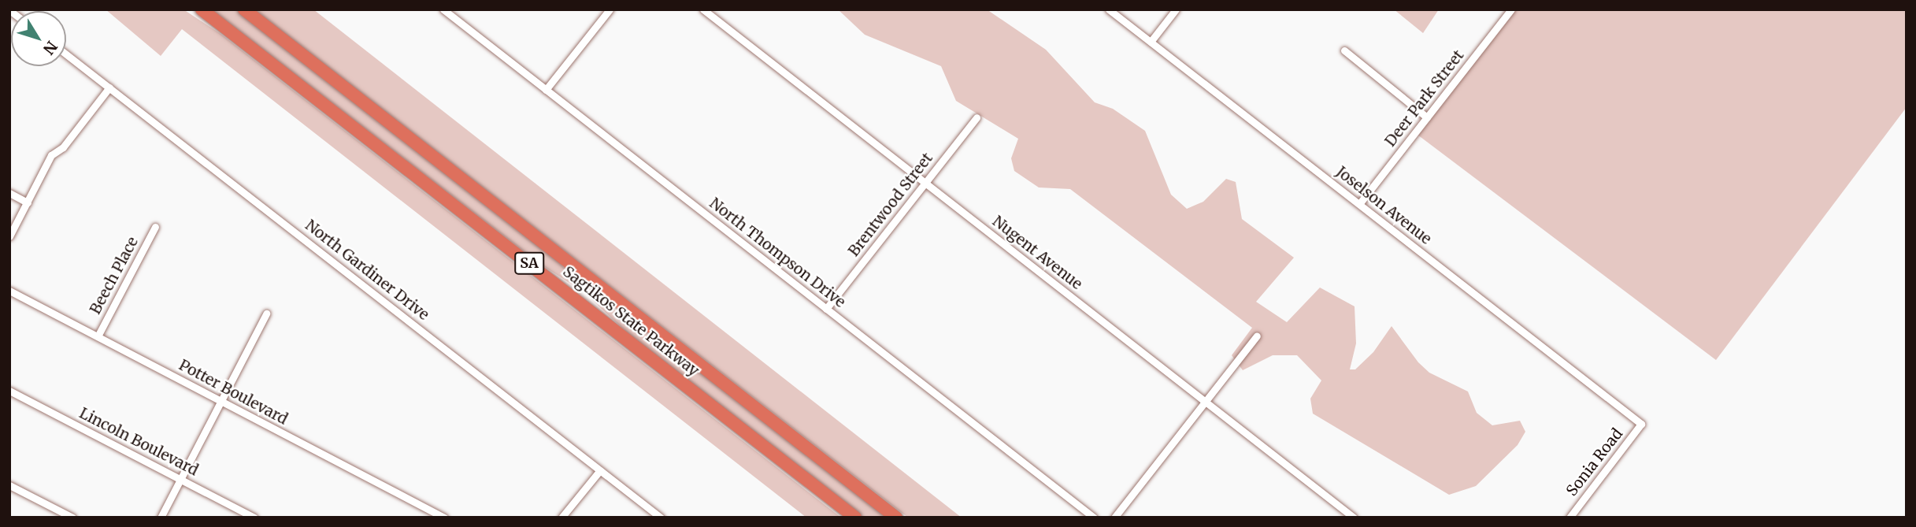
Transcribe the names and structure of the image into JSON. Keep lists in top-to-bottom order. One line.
{"streets":{"highway":["SA","Sagtikos State Parkway"],"street":["Deer Park Street","Brentwood Street","Joselson Avenue","North Thompson Drive","Nugent Avenue","North Gardiner Drive","Beech Place","Potter Boulevard","Lincoln Boulevard","Sonia Road"]},"crossings":[["Deer Park Street","Joselson Avenue"],["Brentwood Street","North Thompson Drive"],["Brentwood Street","Nugent Avenue"],["Joselson Avenue","Sonia Road"],["Beech Place","Potter Boulevard"]],"north":"bottom right"}
